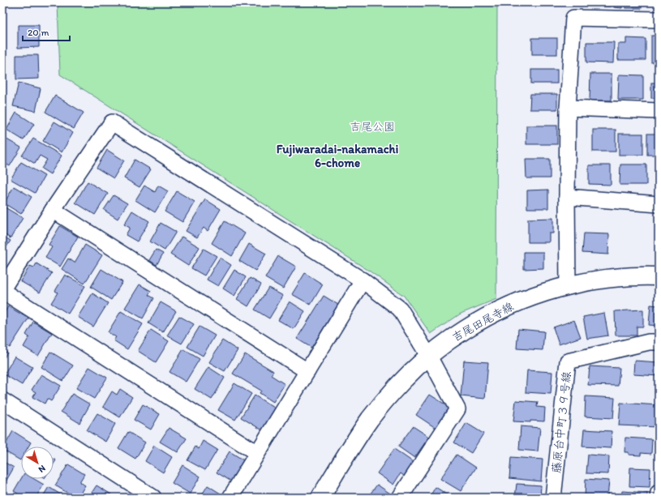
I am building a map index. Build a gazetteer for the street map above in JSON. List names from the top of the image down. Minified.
{"streets":{"street":["吉尾田尾寺線","藤原台中町３９号線"]},"districts":["Fujiwaradai-nakamachi 6-chome"],"parks":["吉尾公園"],"scale_bar":"20 m","north":"bottom right"}
